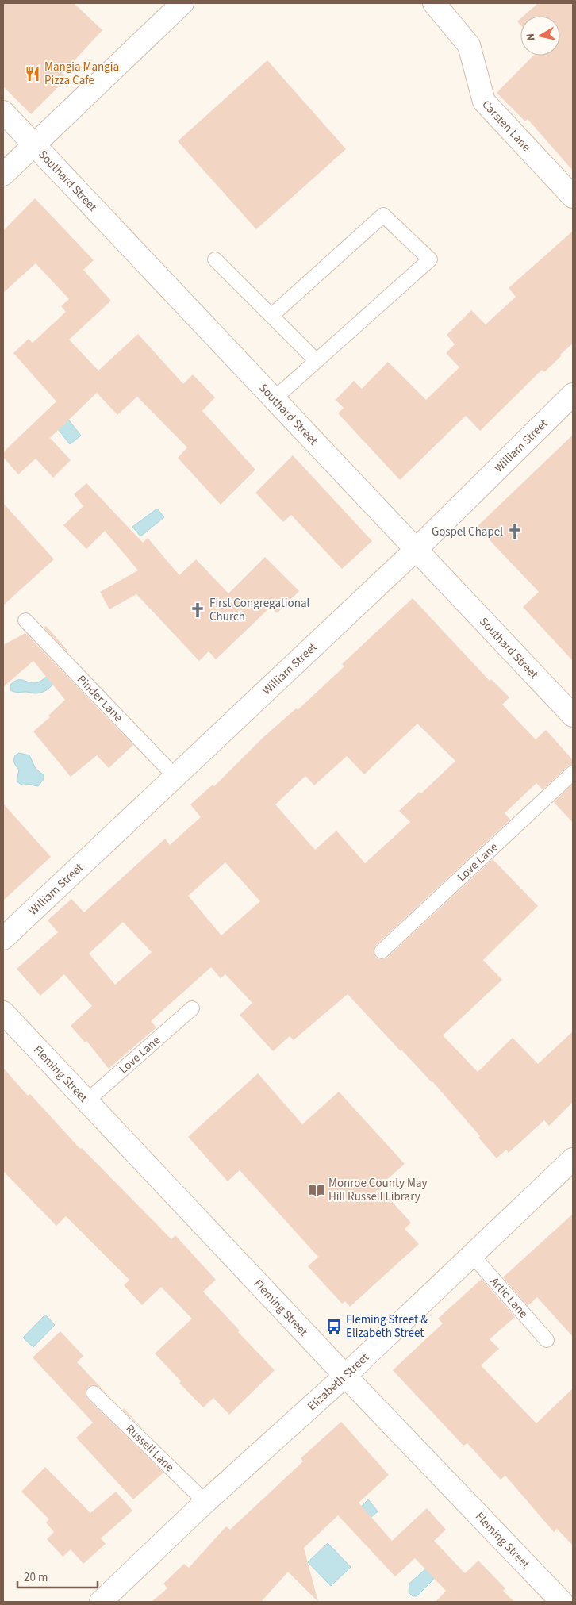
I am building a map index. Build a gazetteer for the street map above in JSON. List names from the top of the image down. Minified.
{"streets":{"street":["Carsten Lane","Southard Street","William Street","Fleming Street","Elizabeth Street"],"lane":["Pinder Lane","Love Lane","Artic Lane","Russell Lane"]},"crossings":[["Southard Street","William Street"],["William Street","Pinder Lane"],["Love Lane","Fleming Street"],["Fleming Street","Elizabeth Street"],["Artic Lane","Elizabeth Street"],["Elizabeth Street","Russell Lane"]],"places":{"restaurant":["Mangia Mangia Pizza Cafe"],"church":["Gospel Chapel","First Congregational Church"],"library":["Monroe County May Hill Russell Library"],"bus stop":["Fleming Street & Elizabeth Street"]},"scale_bar":"20 m","north":"left"}
